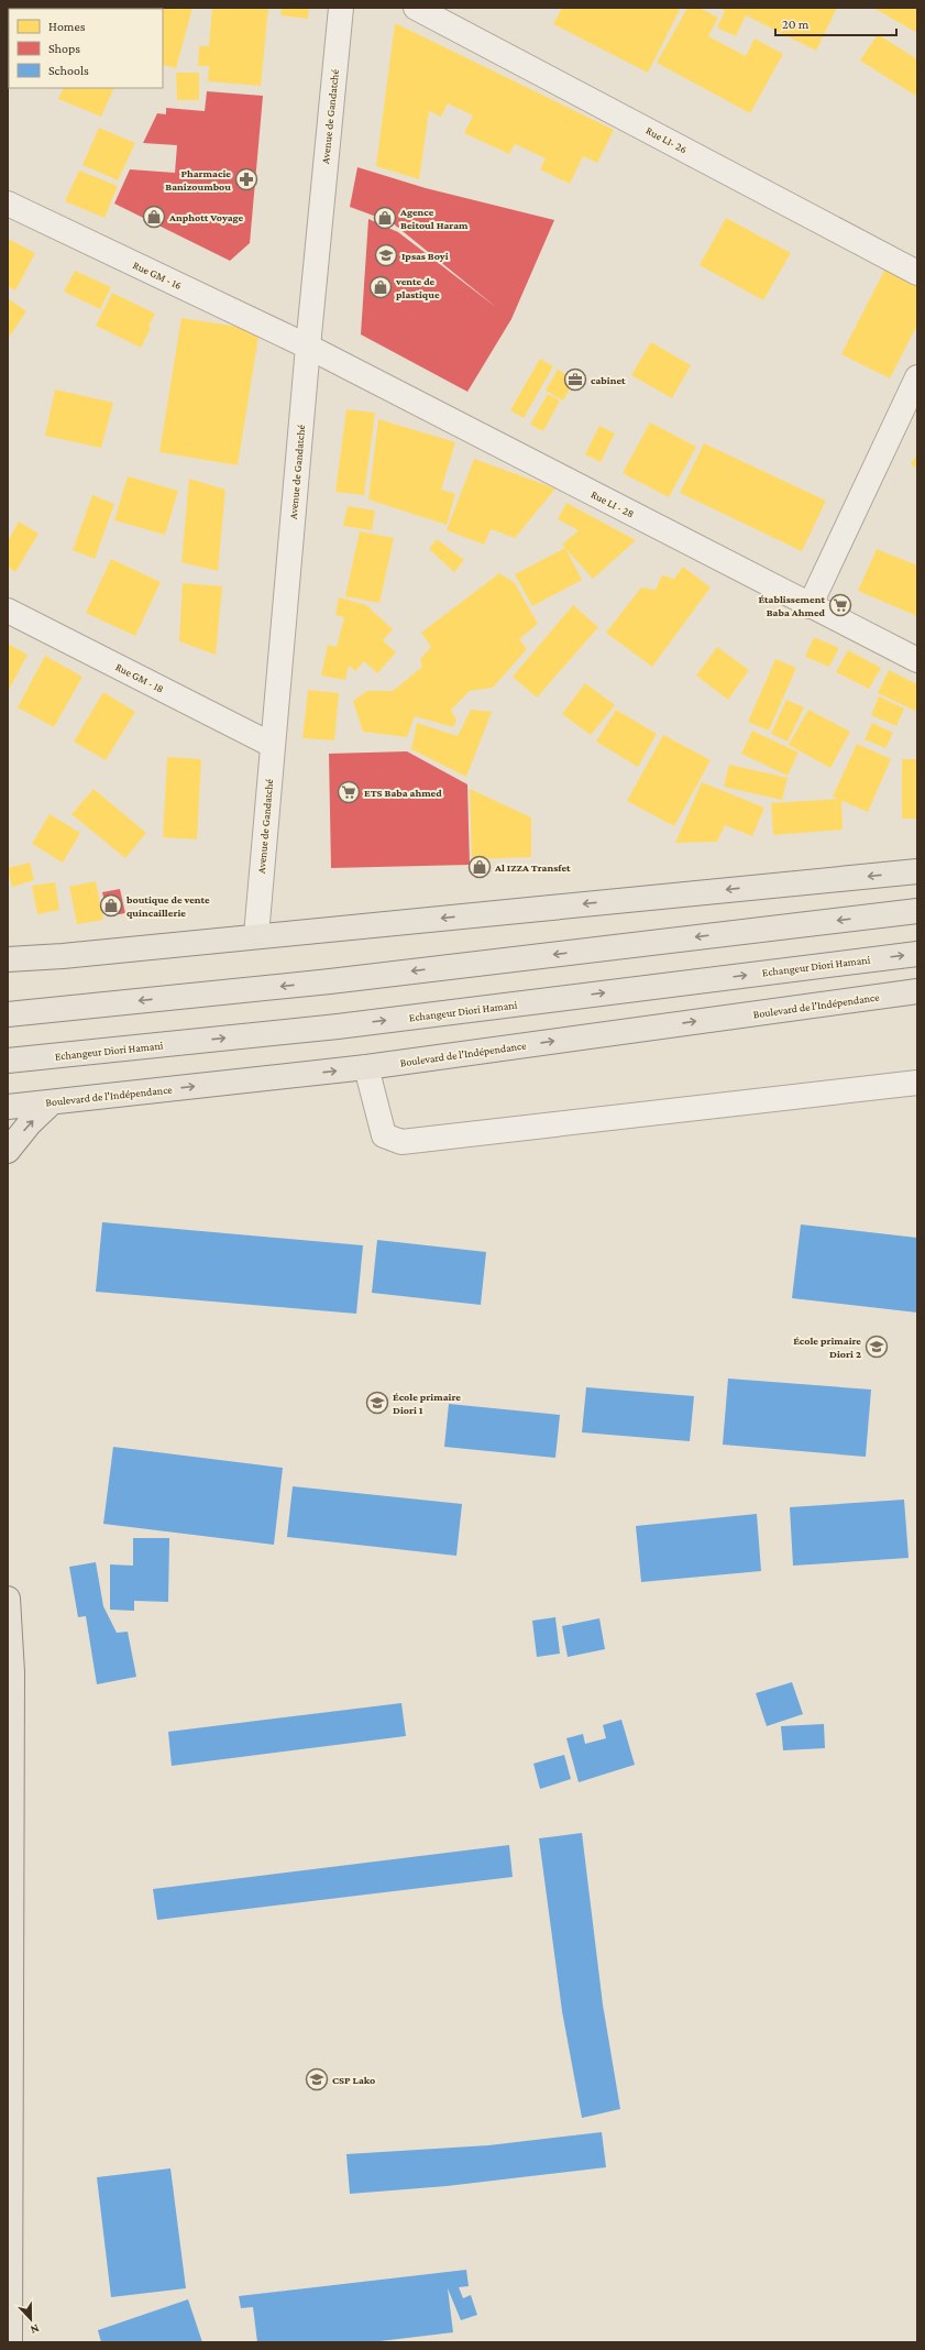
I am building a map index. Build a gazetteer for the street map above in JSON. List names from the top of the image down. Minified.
{"streets":{"main road":["Echangeur Diori Hamani","Boulevard de l'Indépendance"],"street":["Avenue de Gandatché","Rue LI- 26","Rue GM - 16","Rue LI - 28","Rue GM - 18"]},"crossings":[["Avenue de Gandatché","Rue GM - 16"],["Avenue de Gandatché","Rue LI - 28"],["Avenue de Gandatché","Rue GM - 18"],["Rue GM - 16","Rue LI - 28"]],"places":{"pharmacy":["Pharmacie Banizoumbou"],"shop":["Anphott Voyage","Agence Beitoul Haram","vente de plastique","Al IZZA Transfet","boutique de vente quincaillerie"],"school or university":["Ipsas Boyi","École primaire Diori 2","École primaire Diori 1","CSP Lako"],"office":["cabinet"],"supermarket":["Établissement Baba Ahmed","ETS Baba ahmed"]},"legend":["Homes","Shops","Schools"],"scale_bar":"20 m","north":"bottom"}
